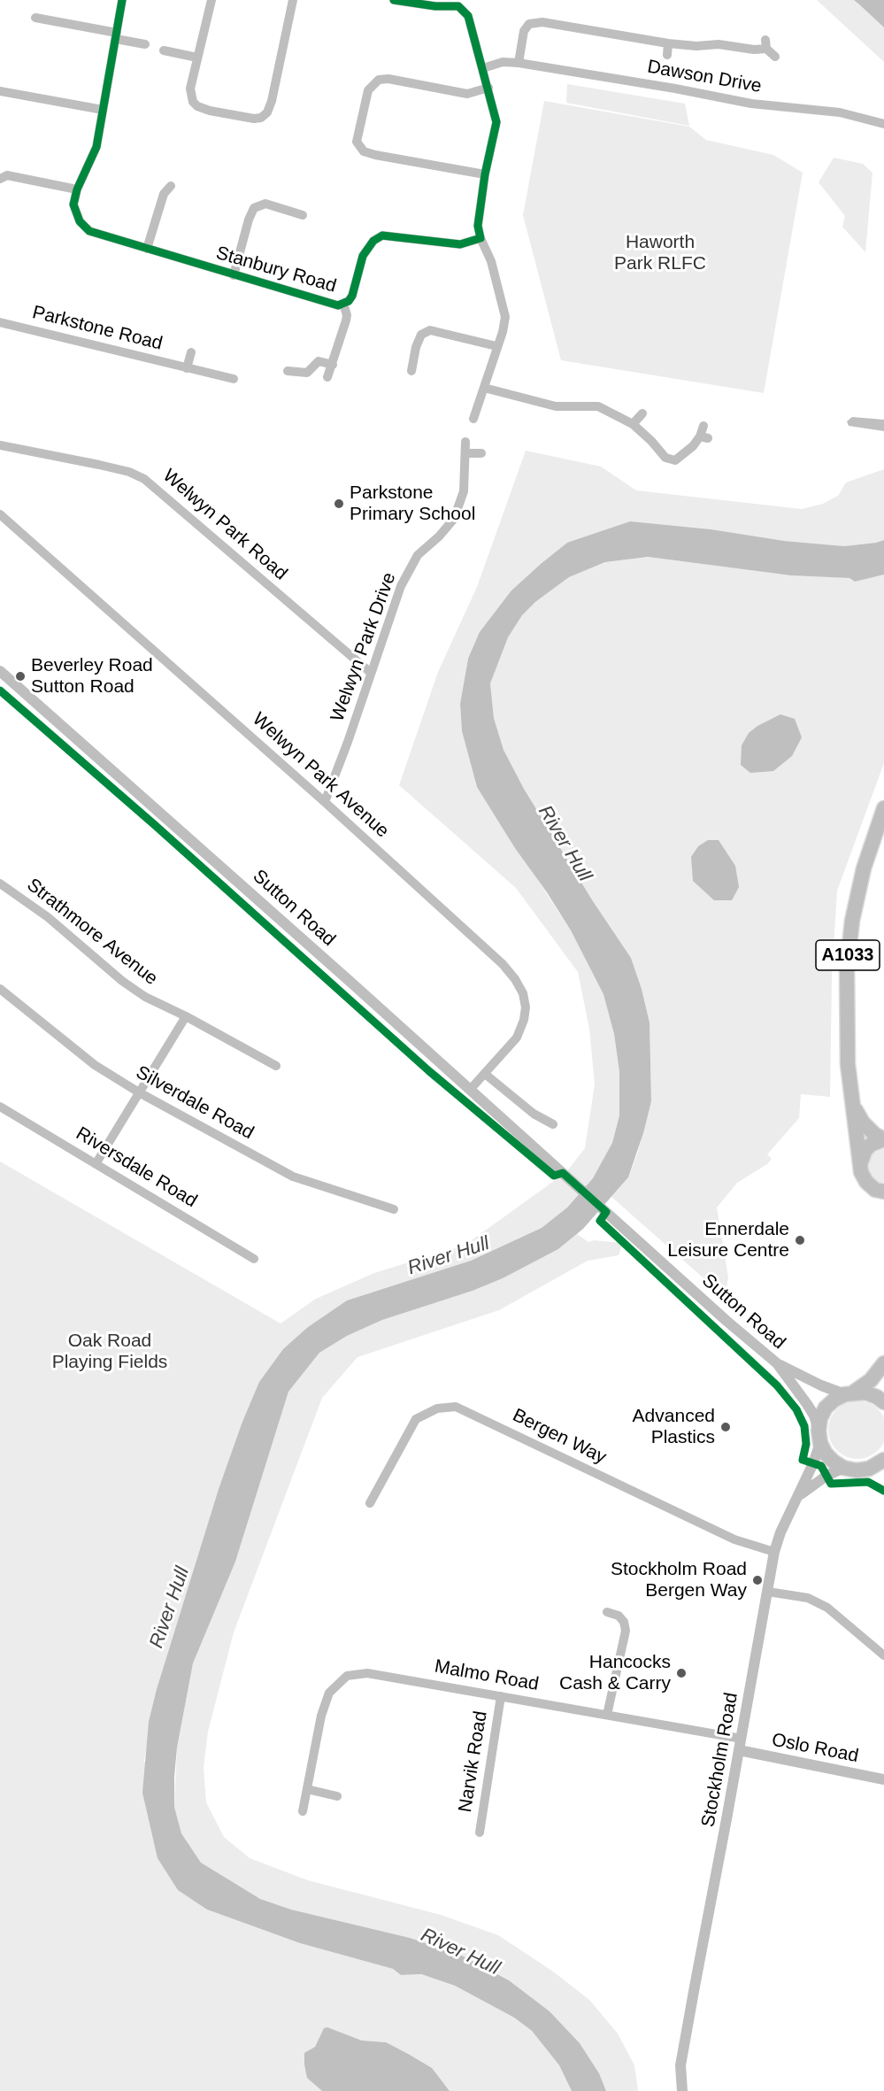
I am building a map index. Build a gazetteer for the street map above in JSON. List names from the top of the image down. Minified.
{"streets":{"highway":["A1033"],"street":["Dawson Drive","Stanbury Road","Parkstone Road","Welwyn Park Road","Welwyn Park Drive","Welwyn Park Avenue","Sutton Road","Strathmore Avenue","Silverdale Road","Riversdale Road","Bergen Way","Malmo Road","Oslo Road","Stockholm Road","Narvik Road"]},"crossings":[["Welwyn Park Road","Welwyn Park Drive"],["Welwyn Park Drive","Welwyn Park Avenue"],["Welwyn Park Avenue","Sutton Road"],["Sutton Road","Stockholm Road"],["Bergen Way","Stockholm Road"],["Malmo Road","Stockholm Road"],["Malmo Road","Narvik Road"],["Oslo Road","Stockholm Road"]],"water":["River Hull"],"parks":["Haworth Park RLFC","Oak Road Playing Fields"],"places":["Parkstone Primary School","Beverley Road Sutton Road","Ennerdale Leisure Centre","Advanced Plastics","Stockholm Road Bergen Way","Hancocks Cash & Carry"]}
